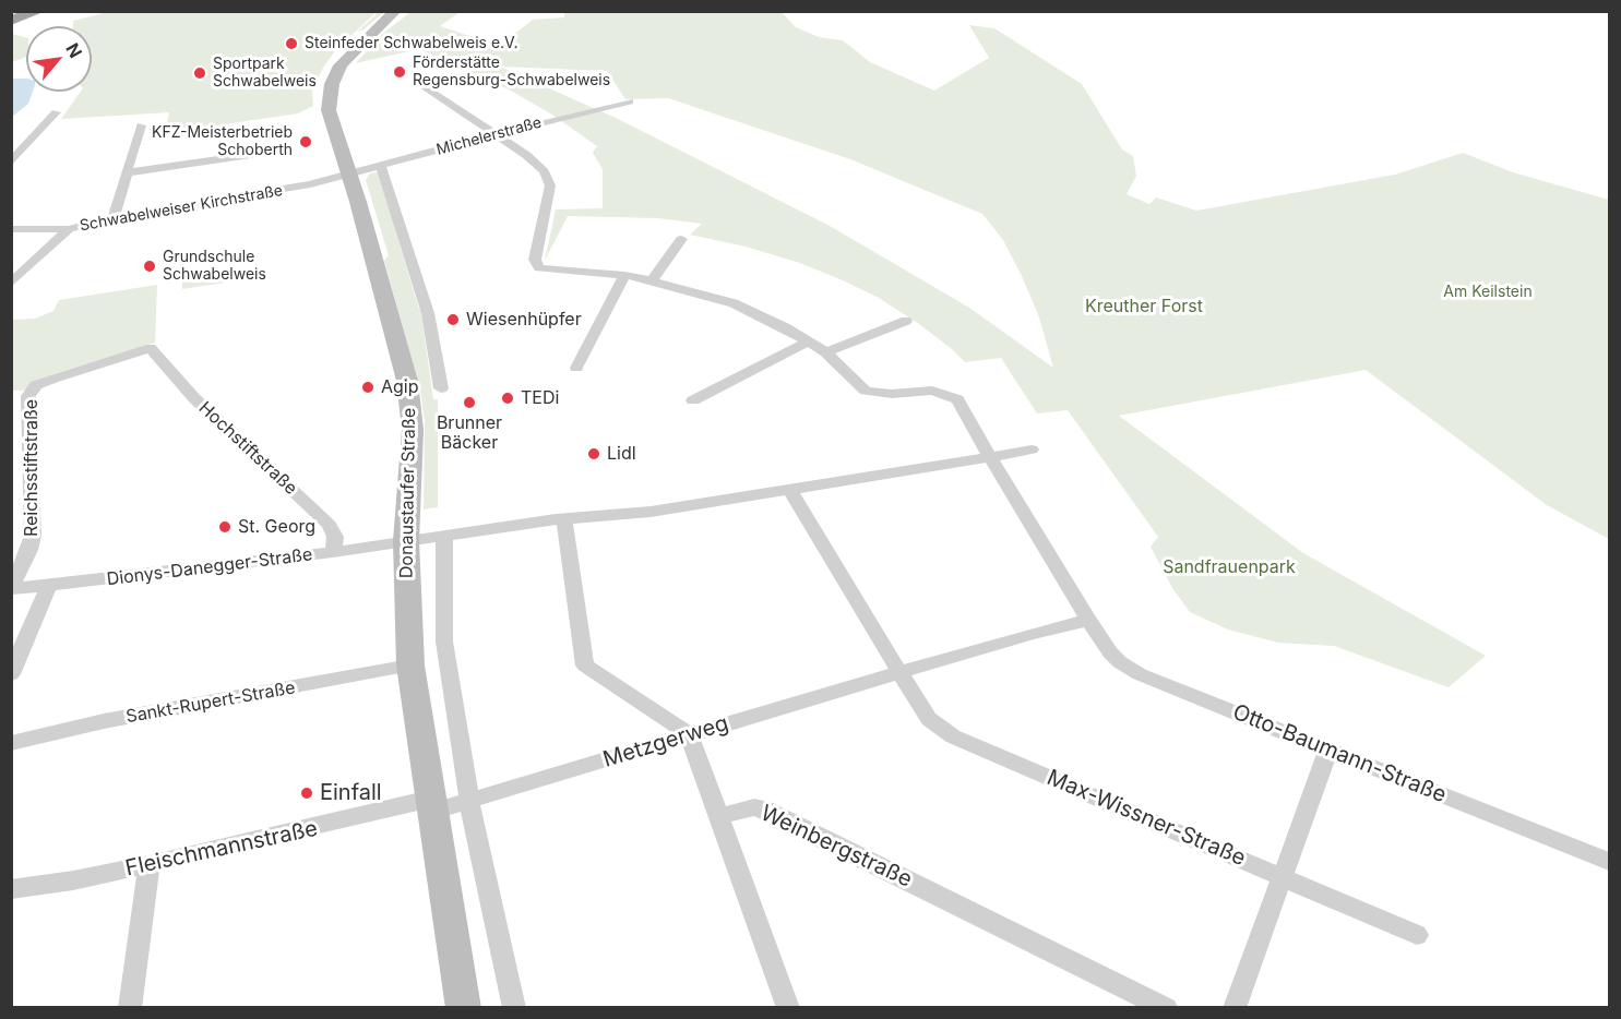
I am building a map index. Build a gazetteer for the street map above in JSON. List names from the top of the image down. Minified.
{"streets":{"main road":["Donaustaufer Straße"],"street":["Michelerstraße","Schwabelweiser Kirchstraße","Hochstiftstraße","Reichsstiftstraße","Dionys-Danegger-Straße","Sankt-Rupert-Straße","Metzgerweg","Otto-Baumann-Straße","Max-Wissner-Straße","Weinbergstraße","Fleischmannstraße"]},"crossings":[["Michelerstraße","Schwabelweiser Kirchstraße"],["Michelerstraße","Donaustaufer Straße"],["Schwabelweiser Kirchstraße","Donaustaufer Straße"],["Hochstiftstraße","Reichsstiftstraße"],["Hochstiftstraße","Dionys-Danegger-Straße"],["Reichsstiftstraße","Dionys-Danegger-Straße"],["Donaustaufer Straße","Dionys-Danegger-Straße"],["Donaustaufer Straße","Sankt-Rupert-Straße"],["Donaustaufer Straße","Metzgerweg"],["Donaustaufer Straße","Fleischmannstraße"],["Metzgerweg","Otto-Baumann-Straße"],["Metzgerweg","Max-Wissner-Straße"],["Metzgerweg","Fleischmannstraße"]],"parks":["Am Keilstein","Kreuther Forst","Sandfrauenpark"],"places":["Steinfeder Schwabelweis e.V.","Förderstätte Regensburg-Schwabelweis","Sportpark Schwabelweis","KFZ-Meisterbetrieb Schoberth","Grundschule Schwabelweis","Wiesenhüpfer","Agip","TEDi","Brunner Bäcker","Lidl","St. Georg","Einfall"],"north":"top right"}
